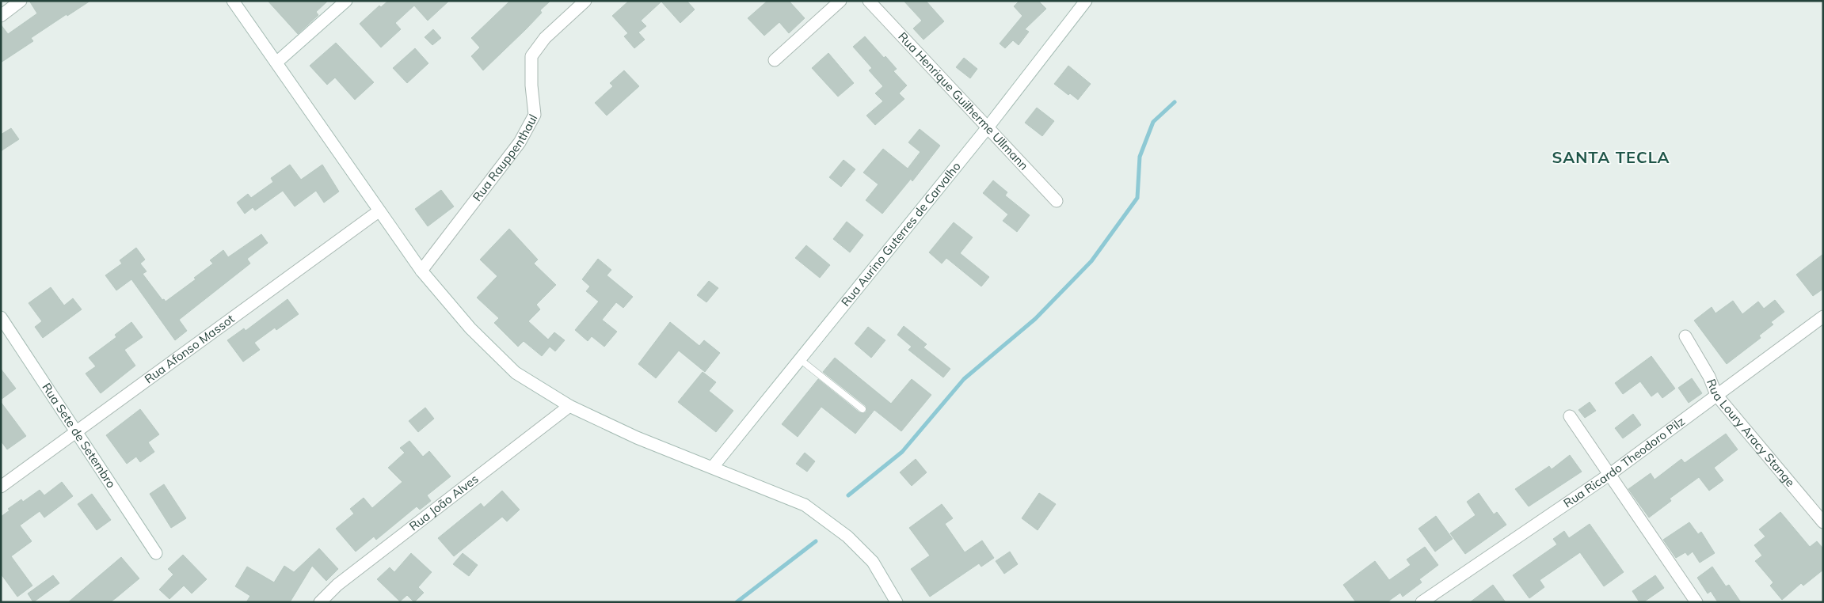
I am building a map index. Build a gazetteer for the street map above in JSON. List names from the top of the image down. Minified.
{"streets":{"street":["Rua Henrique Guilherme Ullmann","Rua Rauppenthaul","Rua Aurino Guterres de Carvalho","Rua Afonso Massot","Rua Loury Aracy Stange","Rua Sete de Setembro","Rua Ricardo Theodoro Pilz","Rua João Alves"]},"crossings":[["Rua Henrique Guilherme Ullmann","Rua Aurino Guterres de Carvalho"],["Rua Afonso Massot","Rua Sete de Setembro"],["Rua Loury Aracy Stange","Rua Ricardo Theodoro Pilz"]],"districts":["SANTA TECLA"]}
